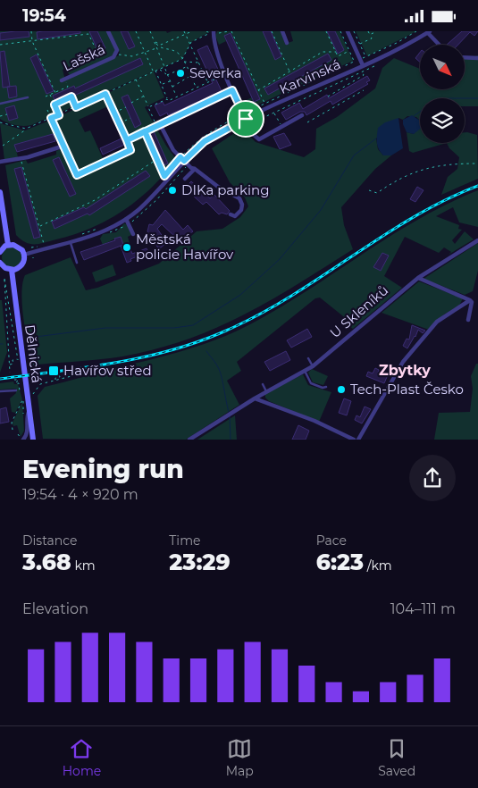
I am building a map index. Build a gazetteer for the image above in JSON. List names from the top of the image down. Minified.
{"streets":{"street":["Lašská","Karvinská","U Skleníků","Dělnická"]},"districts":["Zbytky"],"places":{"other":["Severka","DIKa parking","Městská policie Havířov","Tech-Plast Česko"],"transit":["Havířov střed"]},"north":"bottom right","page":{"status":"19:54","heading":["Evening run","19:54 · 4 × 920 m"],"stats":[["Distance","3.68 km"],["Time","23:29"],["Pace","6:23 /km"]],"chart":["Elevation","104–111 m"],"tabs":["Home","Map","Saved"]}}
